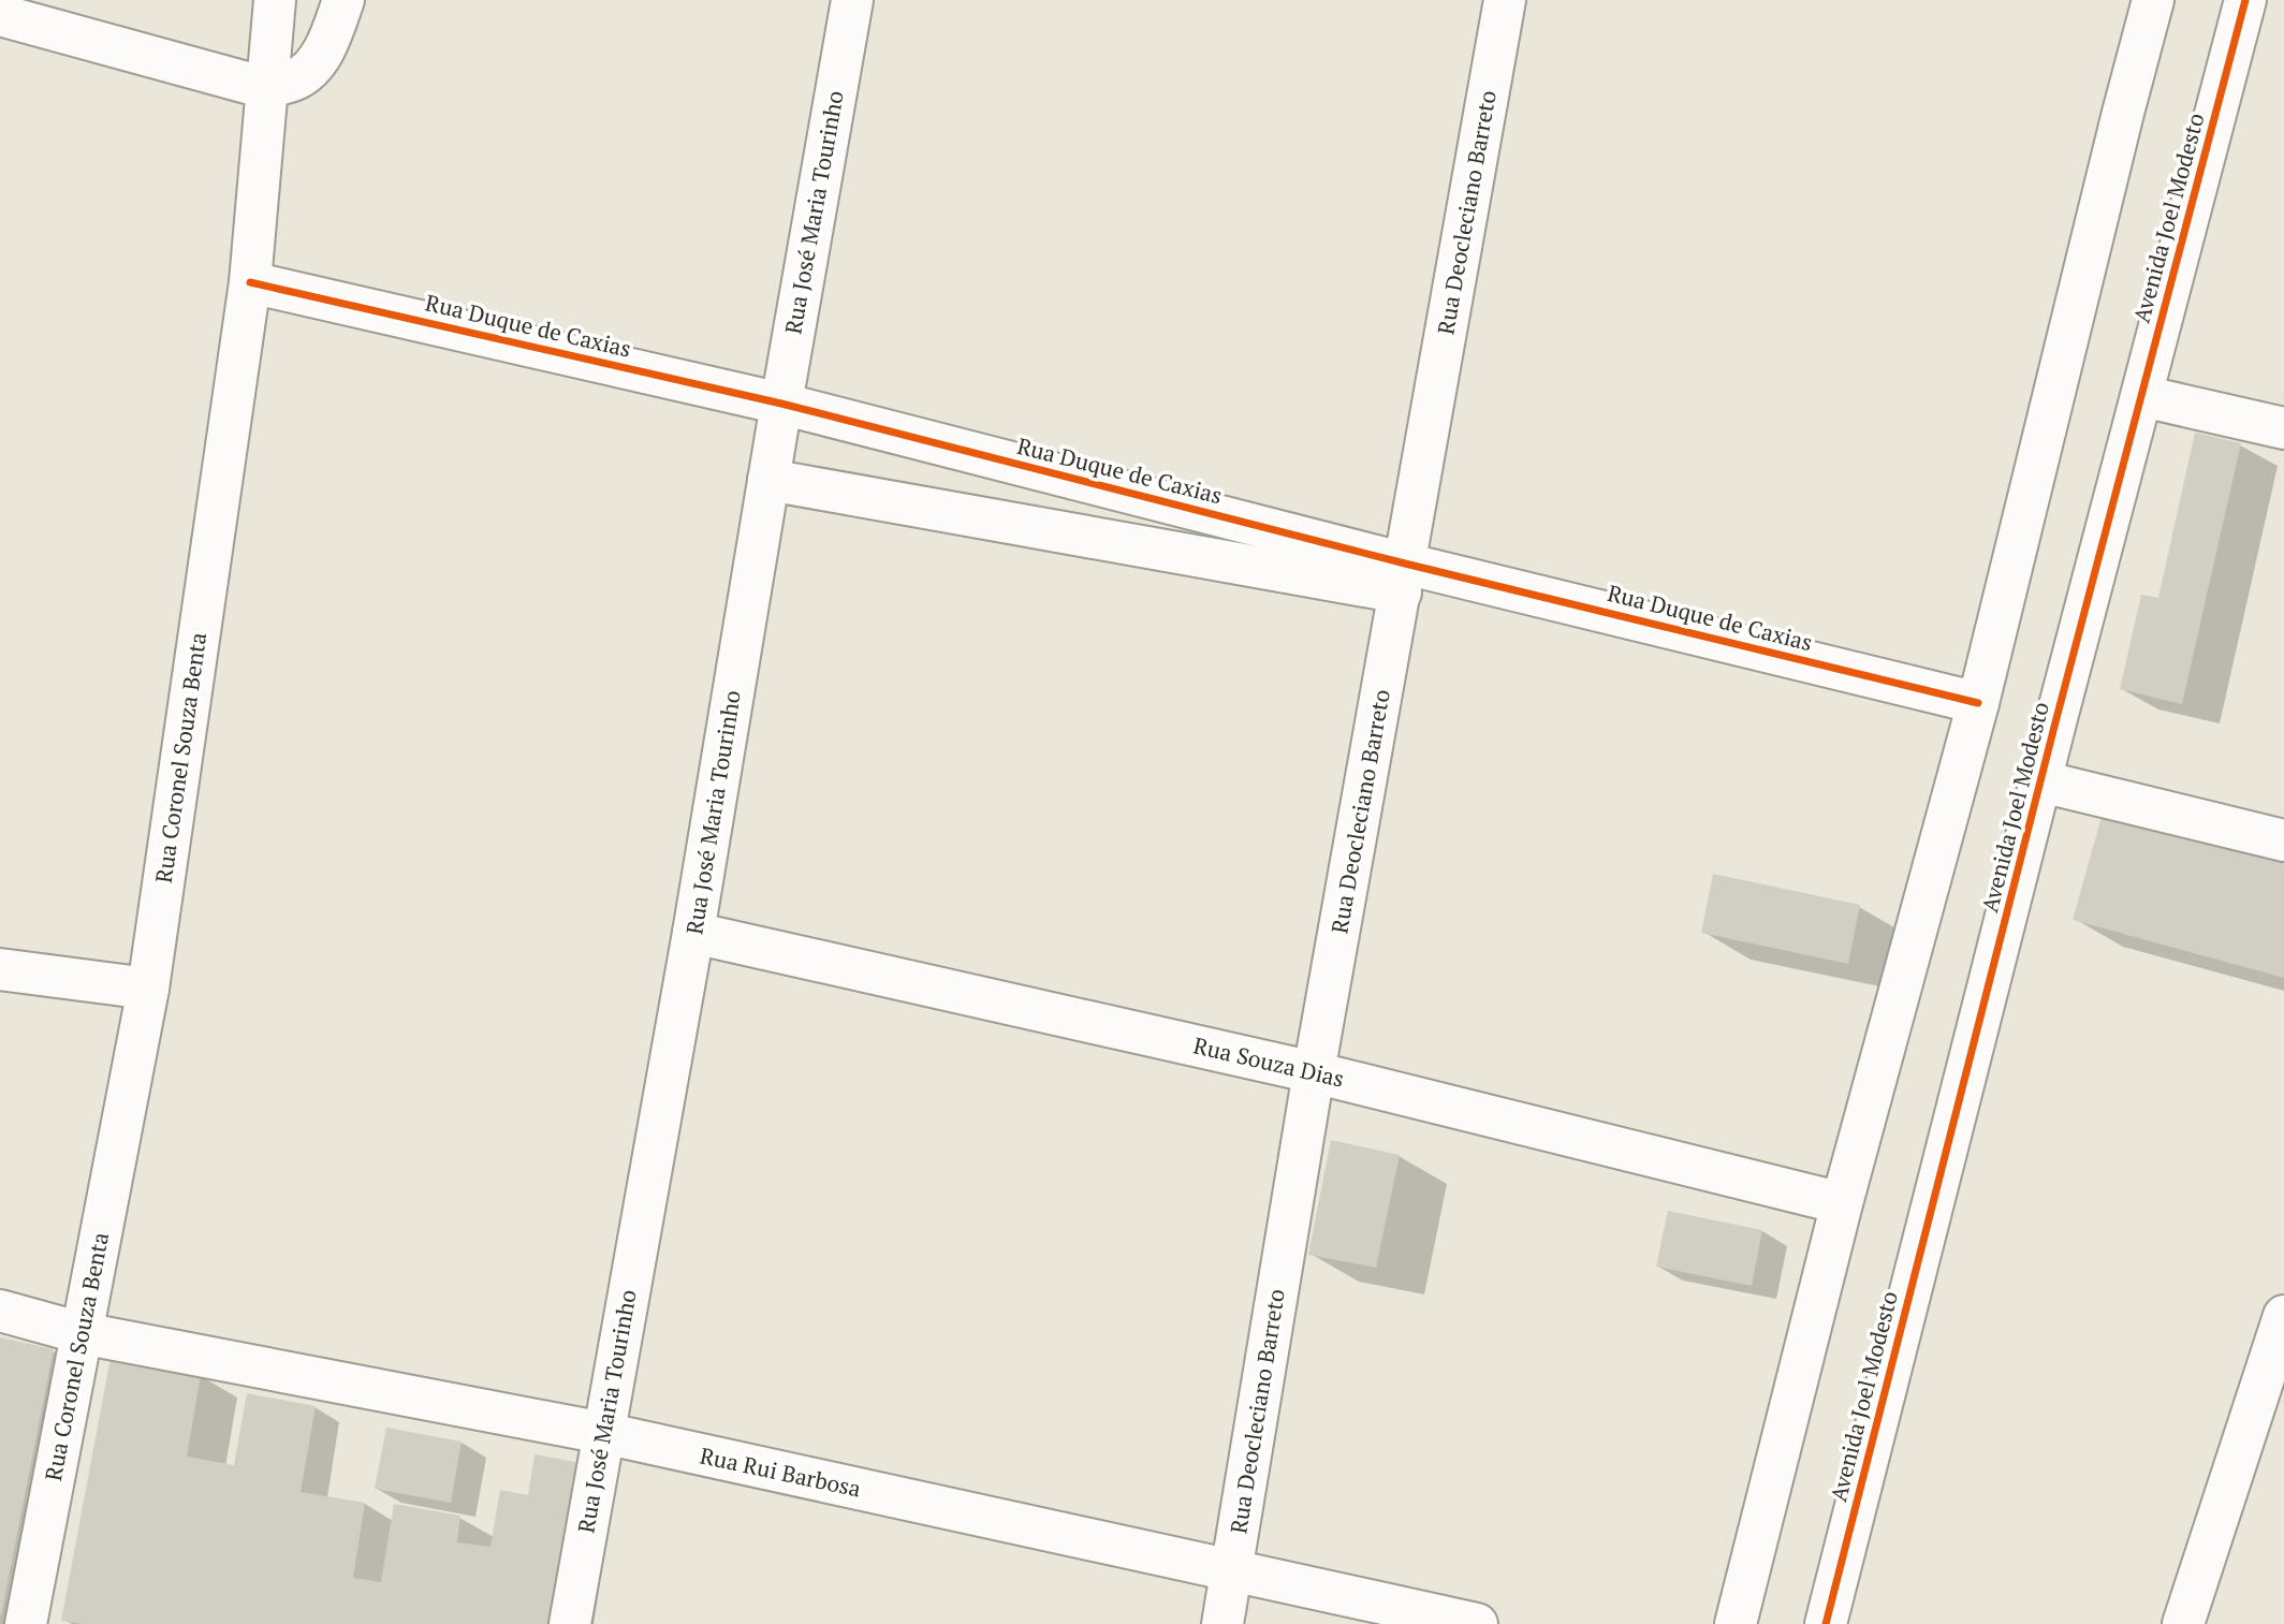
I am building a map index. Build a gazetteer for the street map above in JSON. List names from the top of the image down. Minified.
{"streets":{"street":["Rua José Maria Tourinho","Rua Deocleciano Barreto","Avenida Joel Modesto","Rua Duque de Caxias","Rua Coronel Souza Benta","Rua Souza Dias","Rua Rui Barbosa"]},"crossings":[["Rua José Maria Tourinho","Rua Duque de Caxias"],["Rua José Maria Tourinho","Rua Souza Dias"],["Rua José Maria Tourinho","Rua Rui Barbosa"],["Rua Deocleciano Barreto","Rua Duque de Caxias"],["Rua Deocleciano Barreto","Rua Souza Dias"],["Rua Deocleciano Barreto","Rua Rui Barbosa"],["Rua Duque de Caxias","Rua Coronel Souza Benta"],["Rua Coronel Souza Benta","Rua Rui Barbosa"]]}
